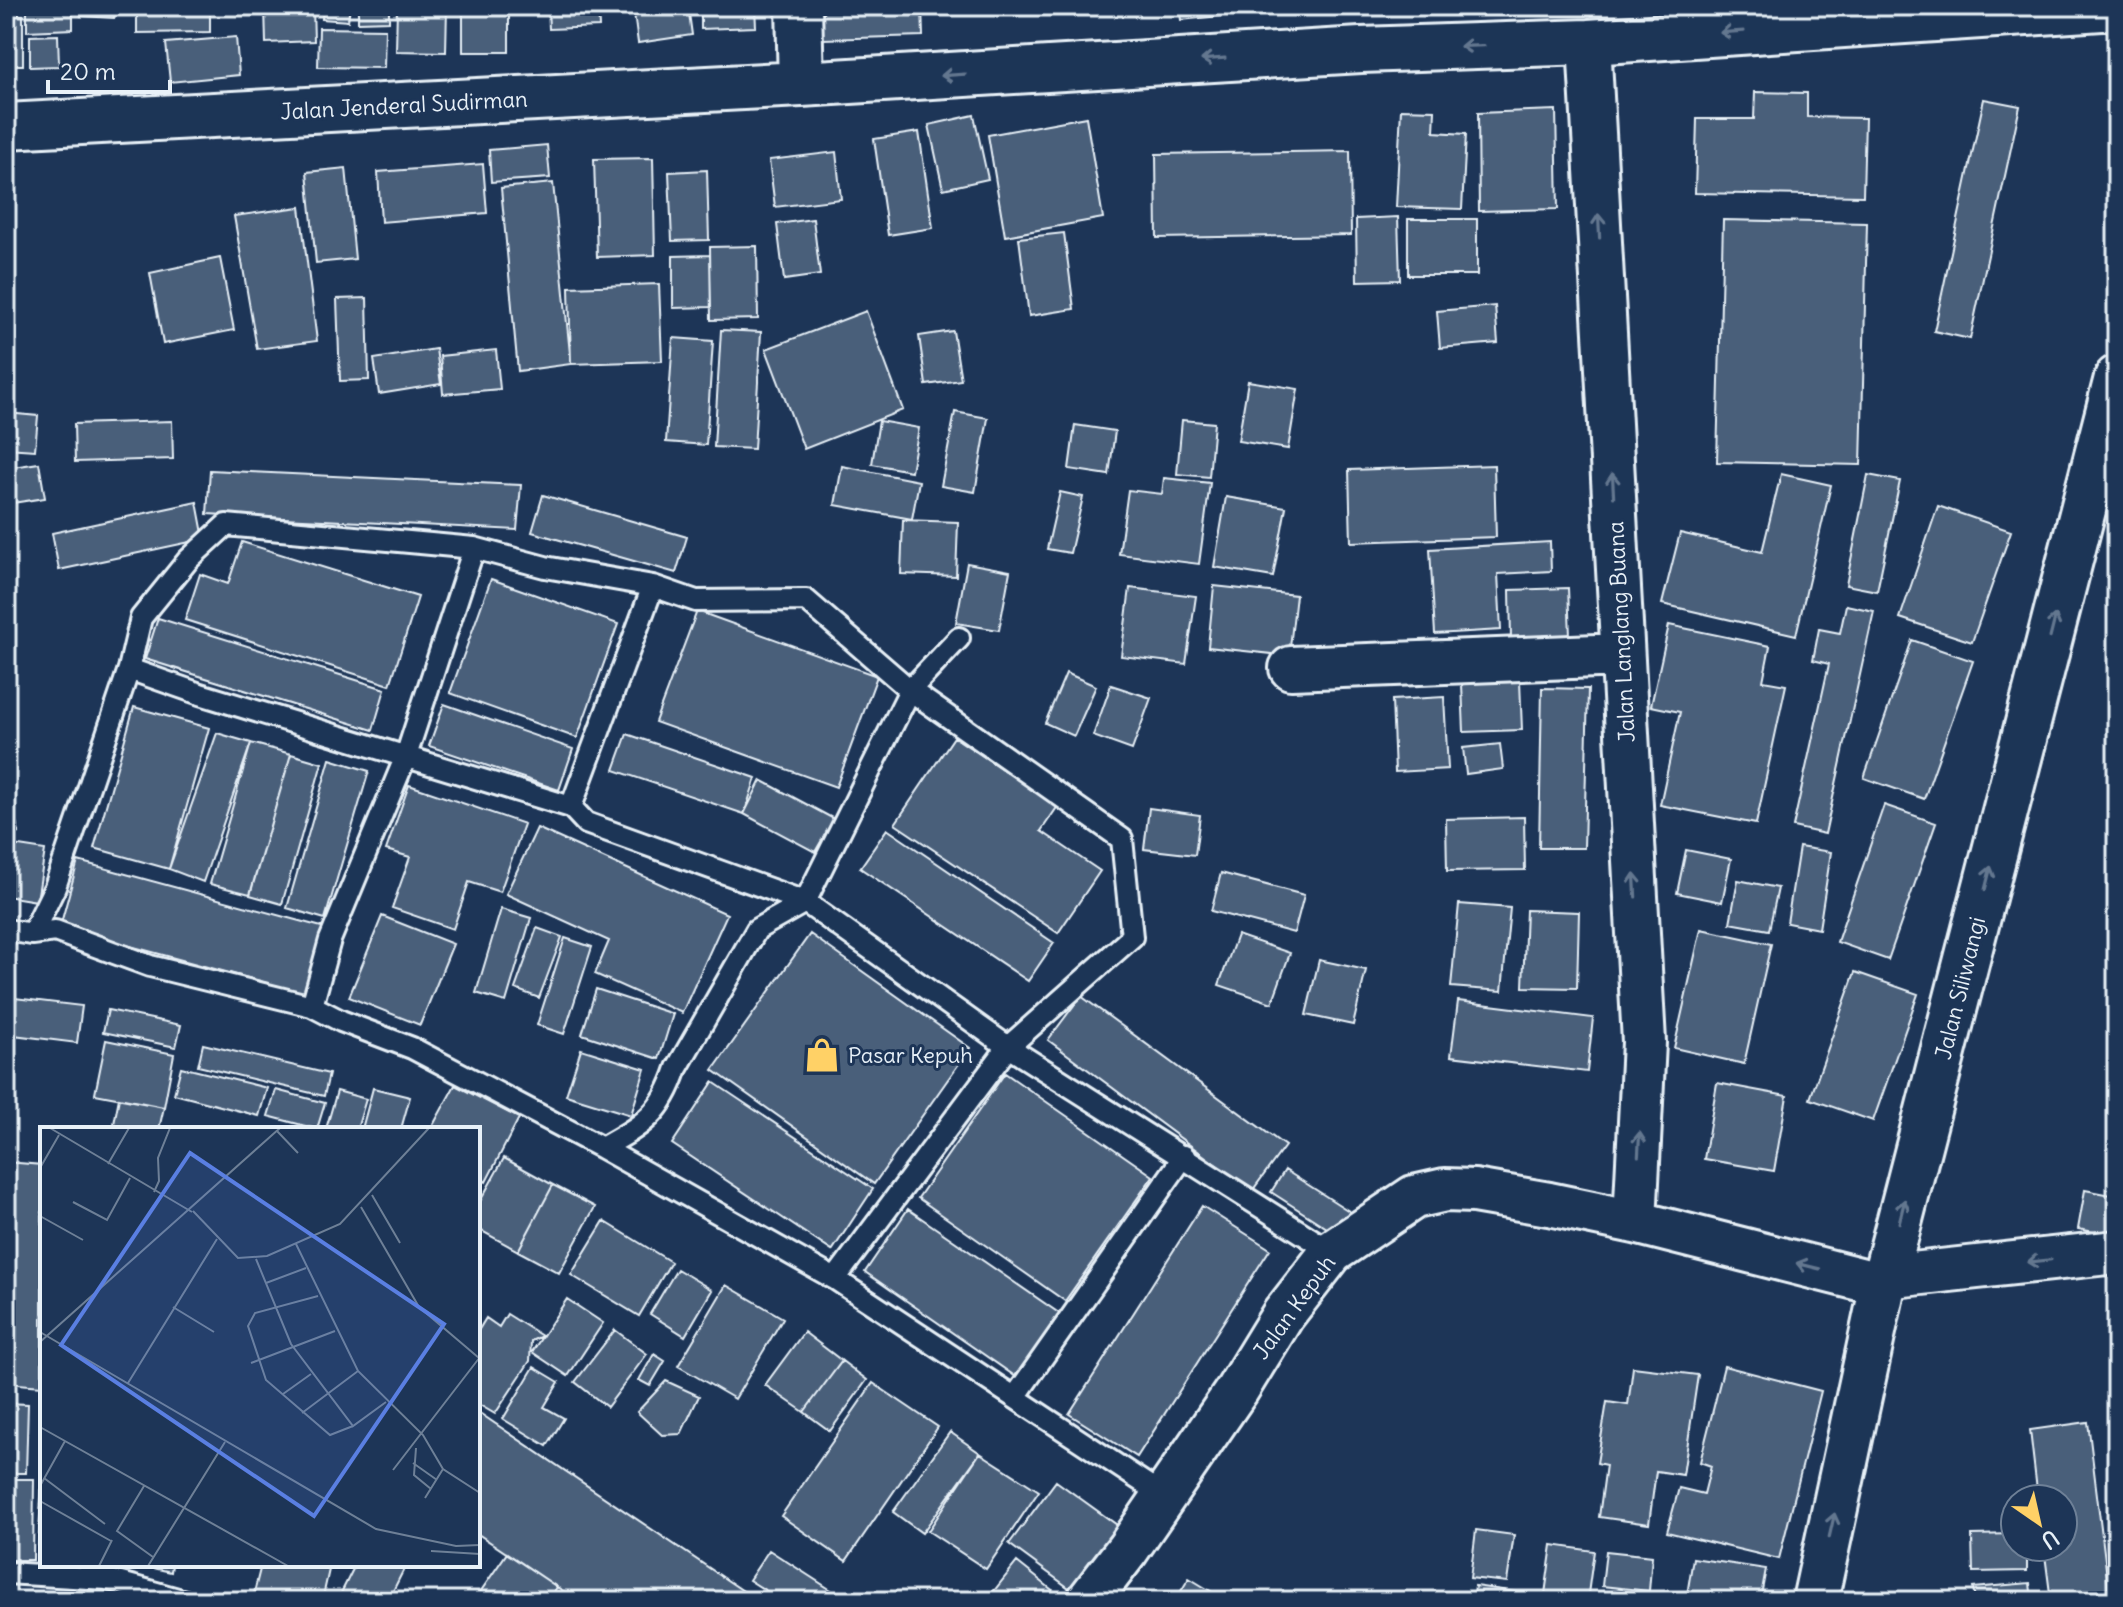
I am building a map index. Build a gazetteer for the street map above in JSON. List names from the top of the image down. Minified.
{"streets":{"main road":["Jalan Jenderal Sudirman","Jalan Siliwangi"],"street":["Jalan Langlang Buana","Jalan Kepuh"]},"crossings":[["Jalan Jenderal Sudirman","Jalan Langlang Buana"],["Jalan Langlang Buana","Jalan Kepuh"],["Jalan Siliwangi","Jalan Kepuh"]],"one_way":["Jalan Jenderal Sudirman","Jalan Langlang Buana","Jalan Siliwangi"],"places":{"shop":["Pasar Kepuh"]},"scale_bar":"20 m","north":"bottom right"}
